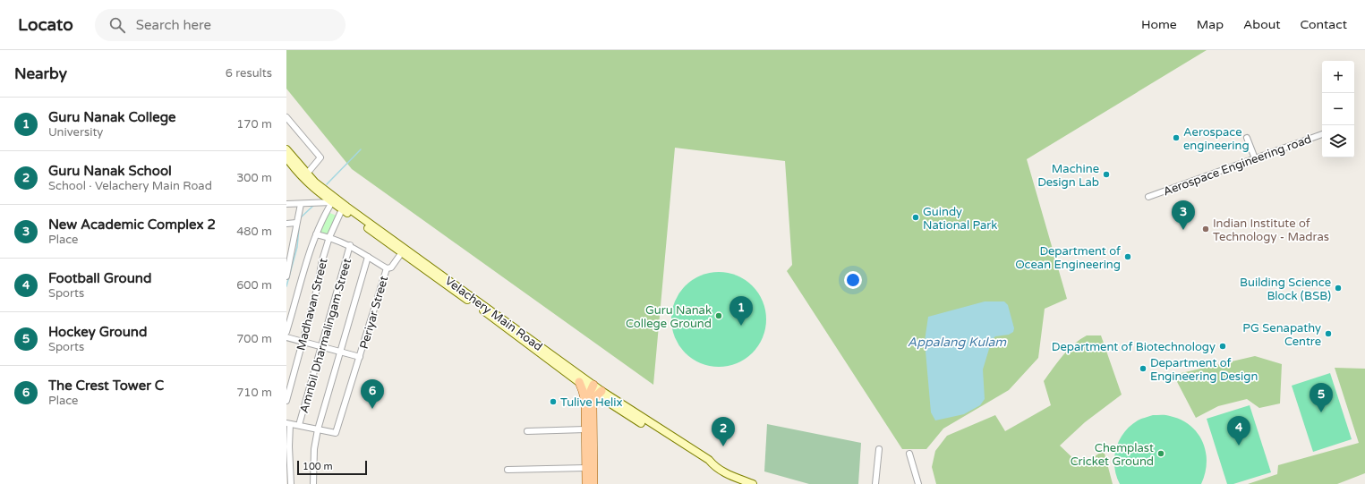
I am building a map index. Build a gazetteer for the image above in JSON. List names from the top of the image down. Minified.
{"streets":{"main road":["Velachery Main Road"],"street":["Aerospace Engineering road","Madhavan Street","Periyar Street","Amnbil Dharmalingam Street"]},"crossings":[["Madhavan Street","Velachery Main Road"]],"water":["Appalang Kulam"],"places":["Aerospace engineering","Machine Design Lab","Guindy National Park","Indian Institute of Technology - Madras","Department of Ocean Engineering","Building Science Block (BSB)","Guru Nanak College Ground","PG Senapathy Centre","Department of Biotechnology","Department of Engineering Design","Tulive Helix","Chemplast Cricket Ground"],"scale_bar":"100 m","page":{"header":"Locato","search":"Search here","nav":["Home","Map","About","Contact"],"heading":["Nearby","6 results"],"map_buttons":["+","−"],"list":[{"mark":"1","name":"Guru Nanak College","note":"University","value":"170 m"},{"mark":"2","name":"Guru Nanak School","note":"School · Velachery Main Road","value":"300 m"},{"mark":"3","name":"New Academic Complex 2","note":"Place","value":"480 m"},{"mark":"4","name":"Football Ground","note":"Sports","value":"600 m"},{"mark":"5","name":"Hockey Ground","note":"Sports","value":"700 m"},{"mark":"6","name":"The Crest Tower C","note":"Place","value":"710 m"}],"pins":["3","1","6","5","4","2"],"scale":"100 m"}}
